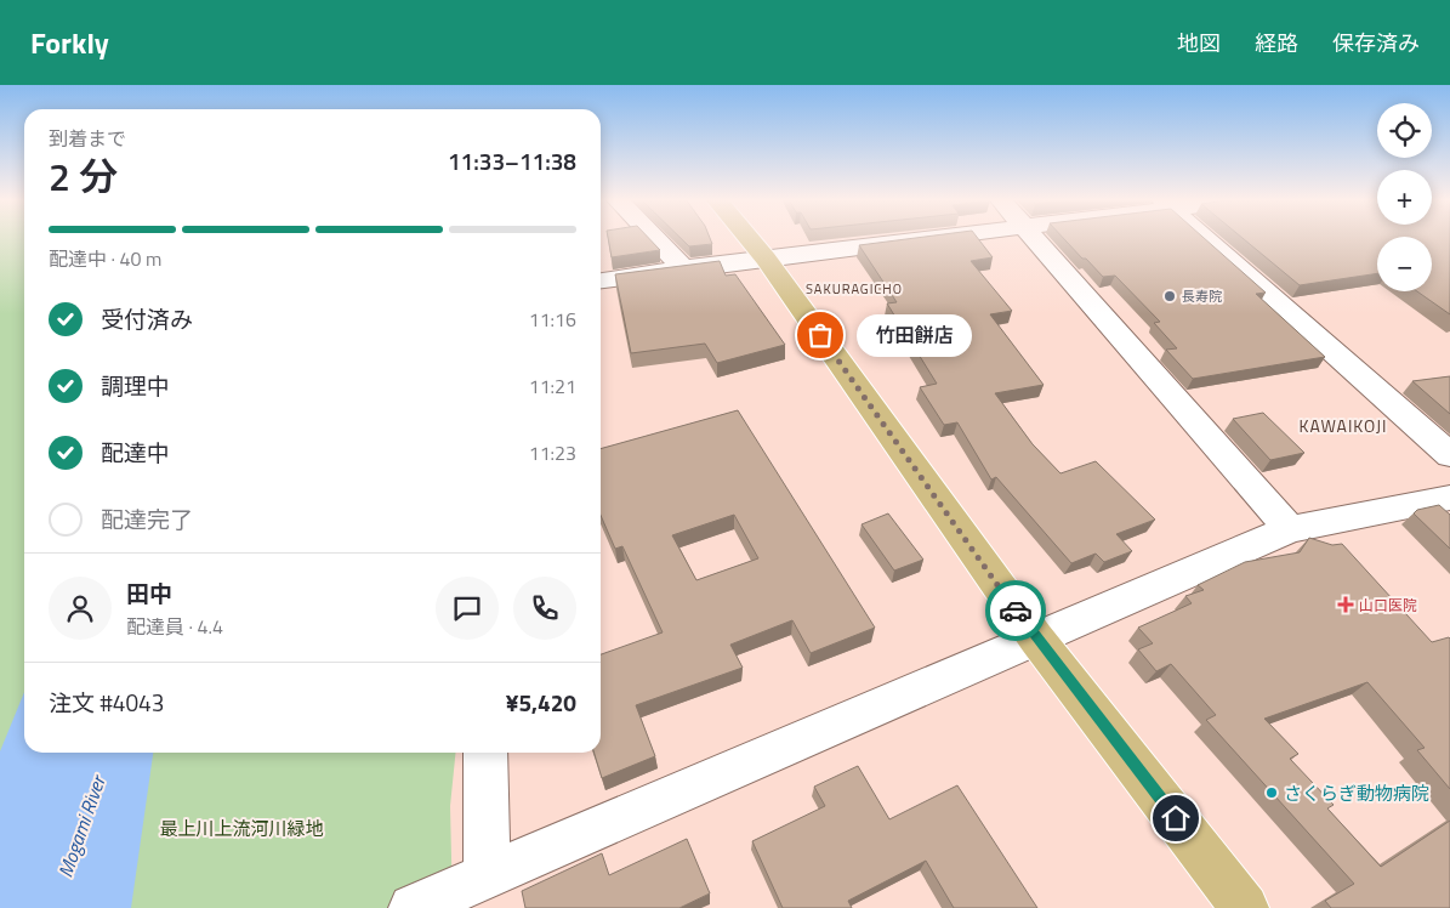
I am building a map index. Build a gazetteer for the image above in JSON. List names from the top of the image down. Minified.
{"districts":["SAKURAGICHO","KAWAIKOJI"],"water":["Mogami River"],"parks":["最上川上流河川緑地"],"places":{"other":["長寿院","竹田餅店","さくらぎ動物病院"],"health":["山口医院"]},"page":{"header":"Forkly","nav":["地図","経路","保存済み"],"map_buttons":["+","−"],"heading":["2 分","到着まで","11:33–11:38"],"panel":["田中","配達員 · 4.4","注文 #4043","¥5,420"],"bar":"配達中 · 40 m","list":[["受付済み","11:16"],["調理中","11:21"],["配達中","11:23"],"配達完了"],"bubble":"竹田餅店"}}
